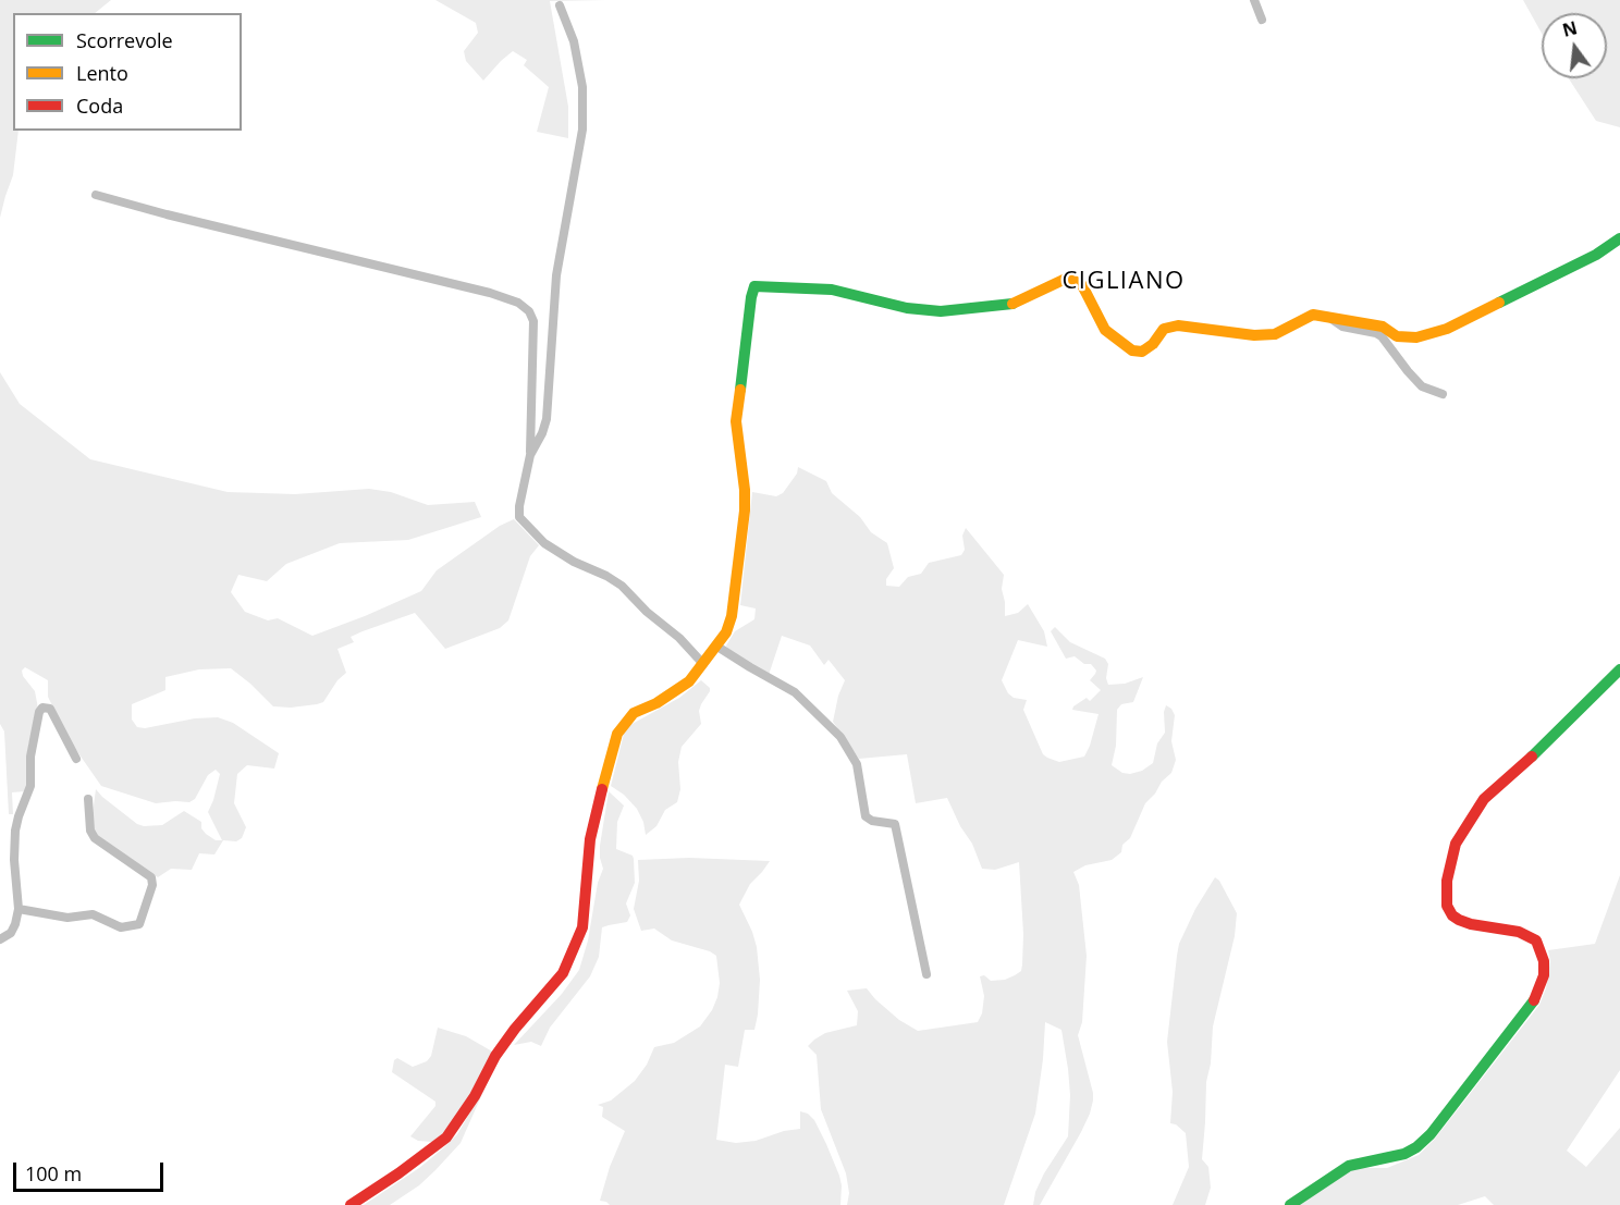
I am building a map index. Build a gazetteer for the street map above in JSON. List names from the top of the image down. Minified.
{"districts":["CIGLIANO"],"legend":["Scorrevole","Lento","Coda"],"scale_bar":"100 m","north":"top"}
